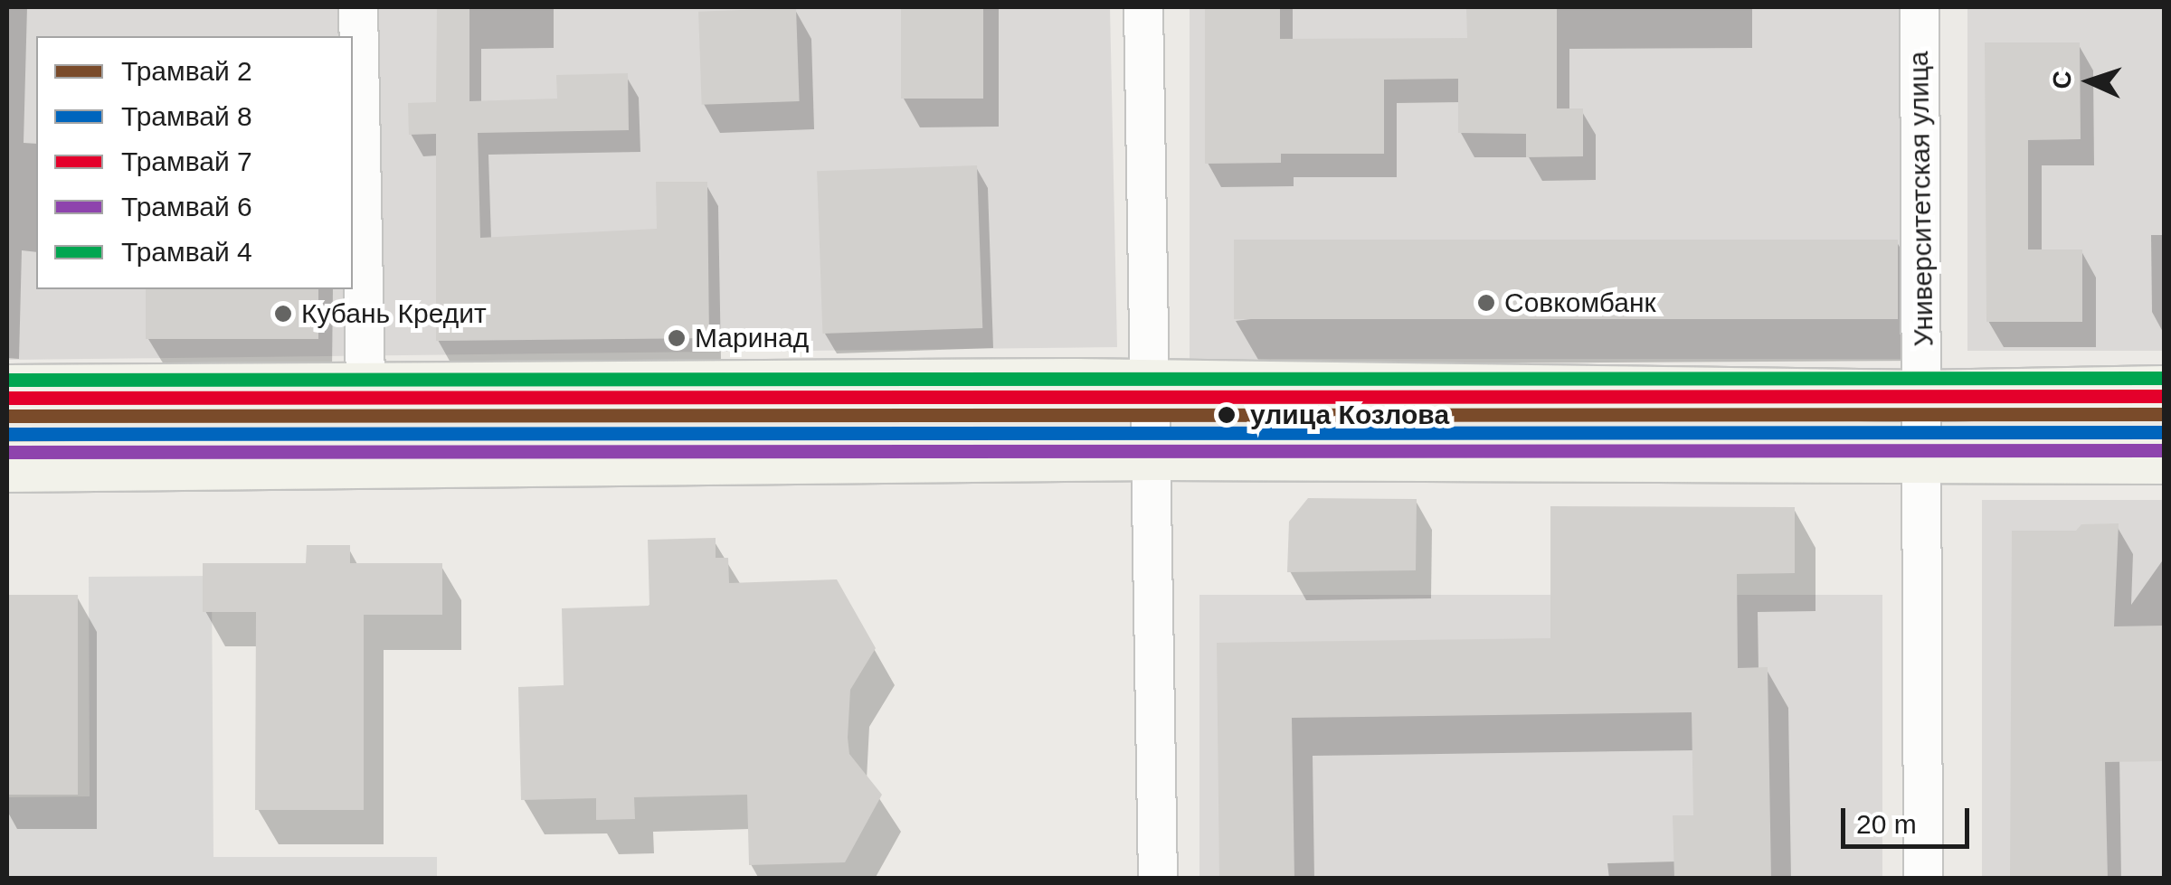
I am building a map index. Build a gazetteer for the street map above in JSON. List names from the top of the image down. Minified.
{"streets":{"street":["Университетская улица"]},"places":["Совкомбанк","Кубань Кредит","Маринад","улица Козлова"],"lines":["tram line 4","tram line 7","tram line 2","tram line 8","tram line 6"],"legend":["Трамвай 2","Трамвай 8","Трамвай 7","Трамвай 6","Трамвай 4"],"scale_bar":"20 m","north":"left"}
